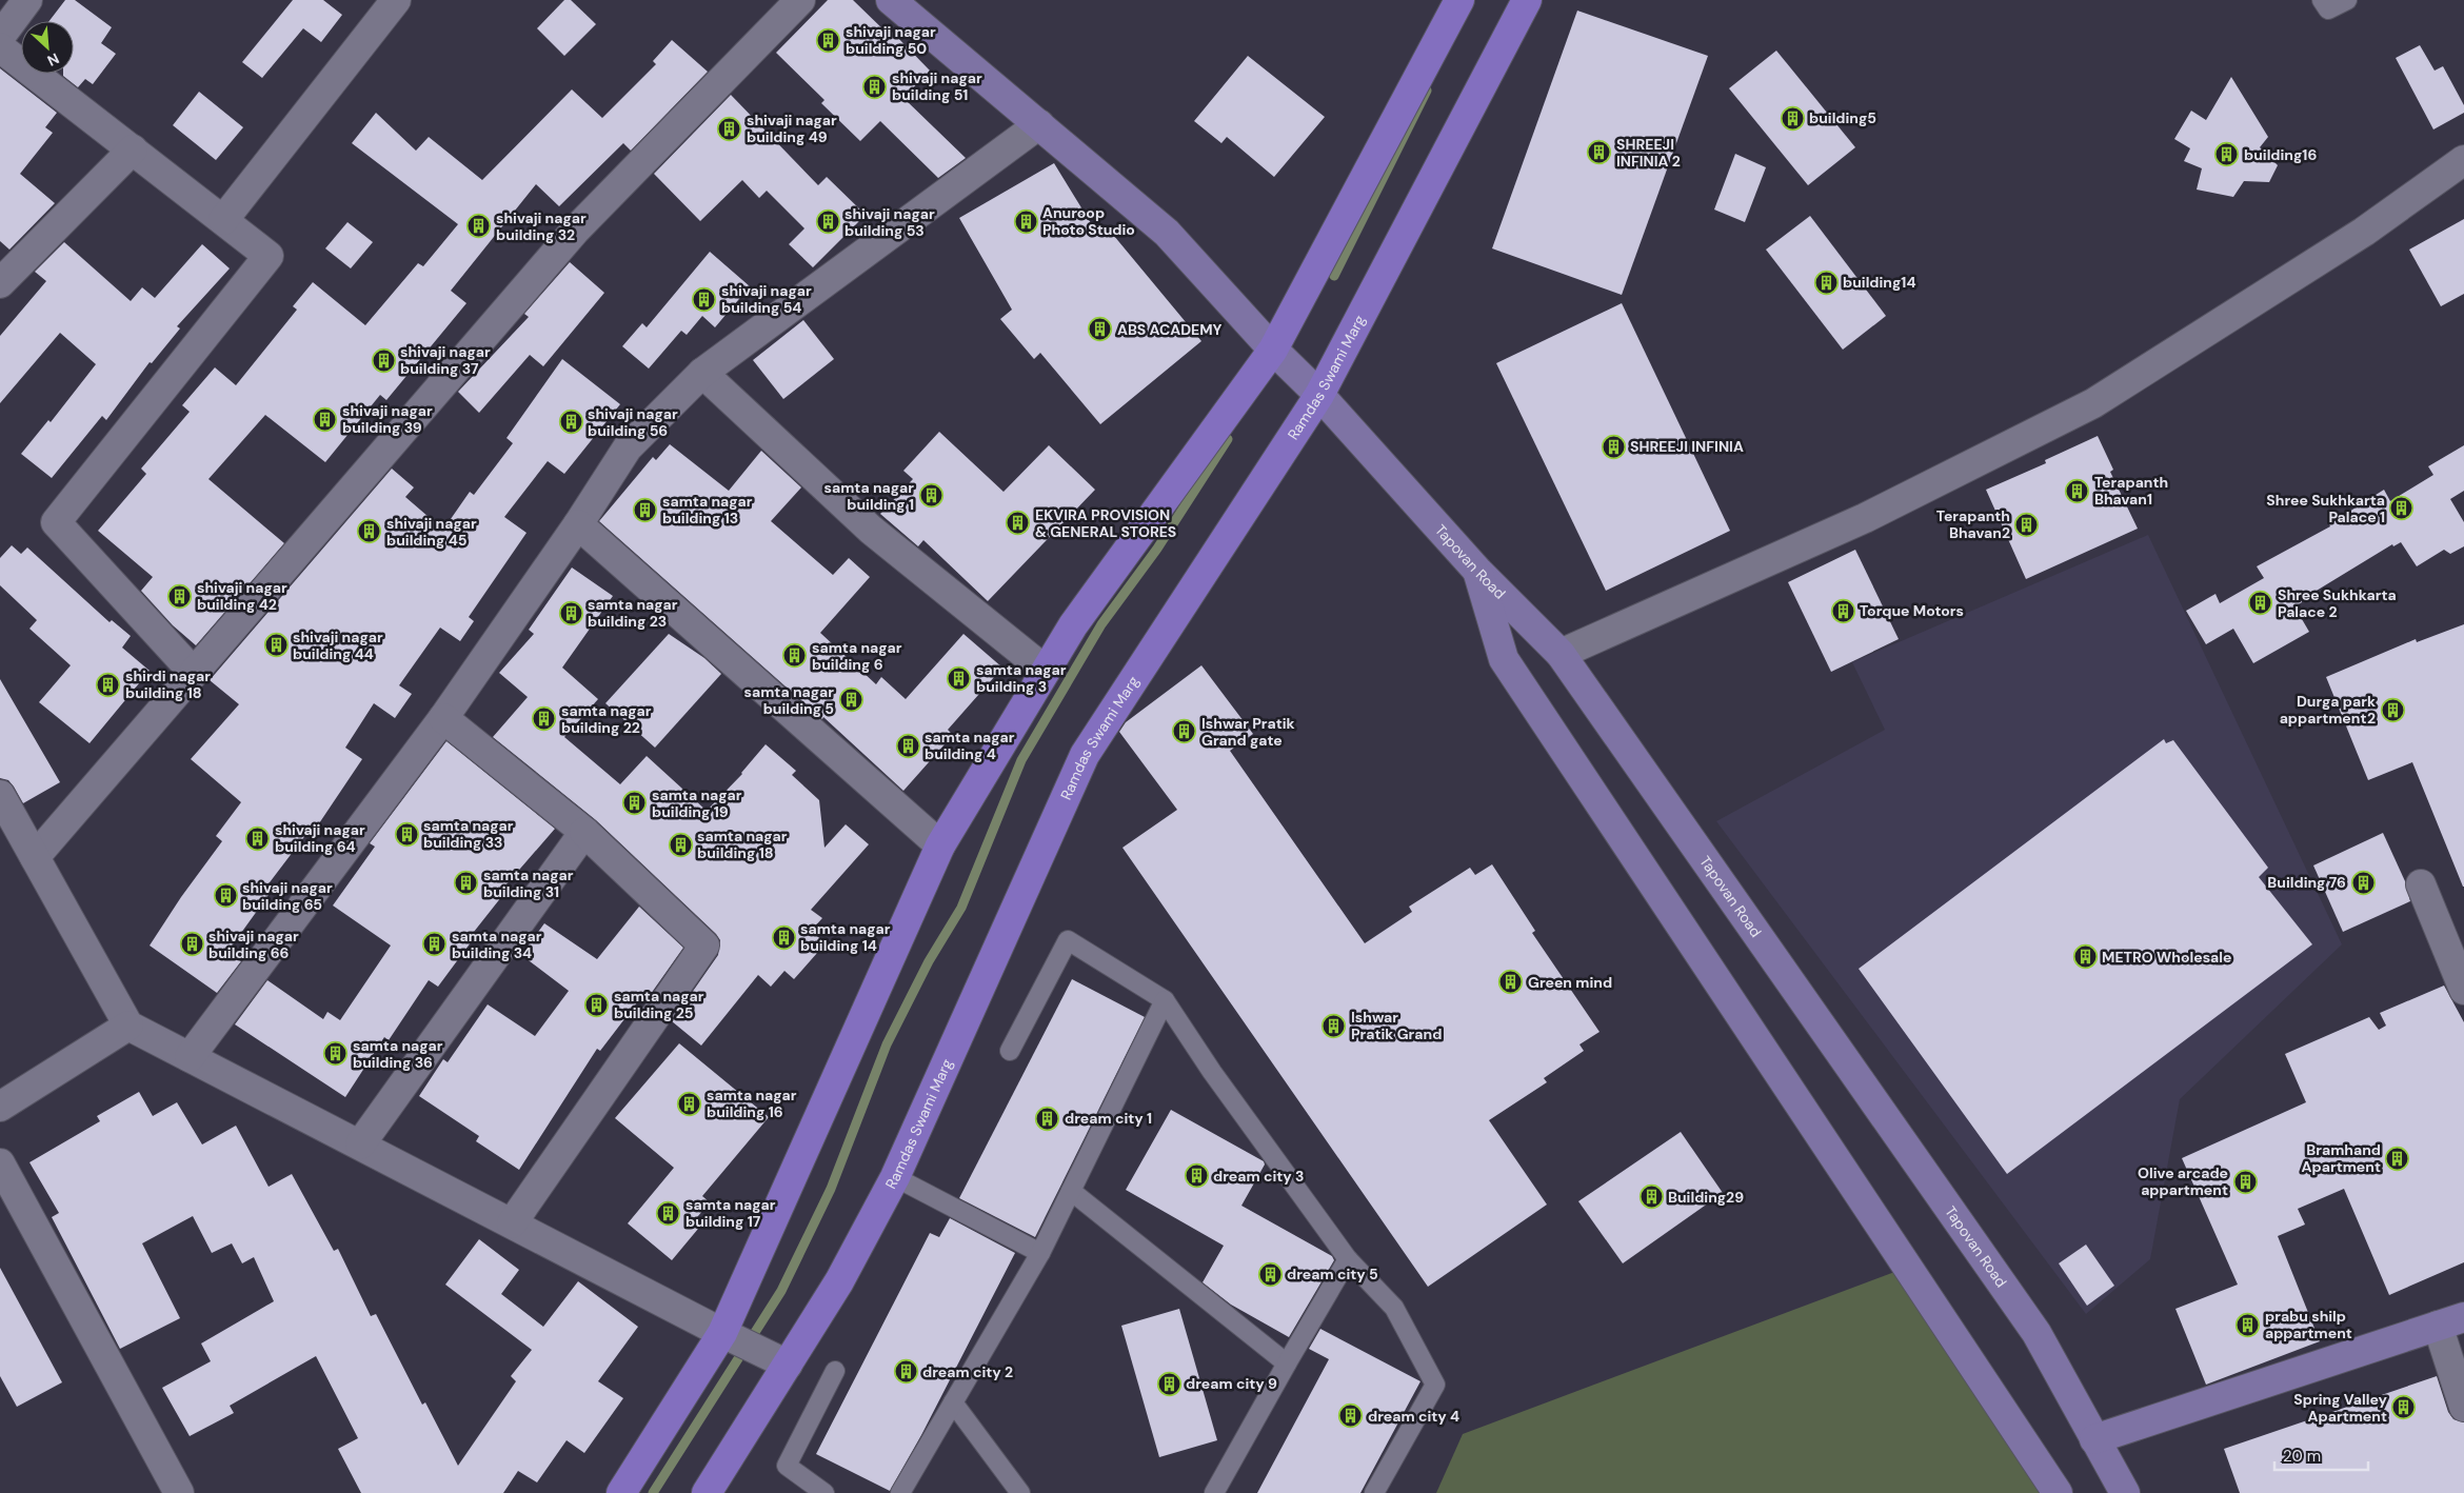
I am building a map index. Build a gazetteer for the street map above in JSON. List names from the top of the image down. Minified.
{"streets":{"main road":["Ramdas Swami Marg","Tapovan Road"]},"crossings":[["Ramdas Swami Marg","Tapovan Road"]],"places":{"building":["shivaji nagar building 50","shivaji nagar building 51","building5","shivaji nagar building 49","SHREEJI INFINIA 2","building16","Anuroop Photo Studio","shivaji nagar building 53","shivaji nagar building 32","building14","shivaji nagar building 54","ABS ACADEMY","shivaji nagar building 37","shivaji nagar building 39","shivaji nagar building 56","SHREEJI INFINIA","Terapanth Bhavan1","samta nagar building 1","Shree Sukhkarta Palace 1","samta nagar building 13","EKVIRA PROVISION & GENERAL STORES","Terapanth Bhavan2","shivaji nagar building 45","shivaji nagar building 42","Shree Sukhkarta Palace 2","Torque Motors","samta nagar building 23","shivaji nagar building 44","samta nagar building 6","samta nagar building 3","shirdi nagar building 18","samta nagar building 5","Durga park appartment2","samta nagar building 22","Ishwar Pratik Grand gate","samta nagar building 4","samta nagar building 19","samta nagar building 33","shivaji nagar building 64","samta nagar building 18","Building 76","samta nagar building 31","shivaji nagar building 65","samta nagar building 14","shivaji nagar building 66","samta nagar building 34","METRO Wholesale","Green mind","samta nagar building 25","Ishwar Pratik Grand","samta nagar building 36","samta nagar building 16","dream city 1","Bramhand Apartment","dream city 3","Olive arcade appartment","Building29","samta nagar building 17","dream city 5","prabu shilp appartment","dream city 2","dream city 9","Spring Valley Apartment","dream city 4"]},"scale_bar":"20 m","north":"bottom right"}
